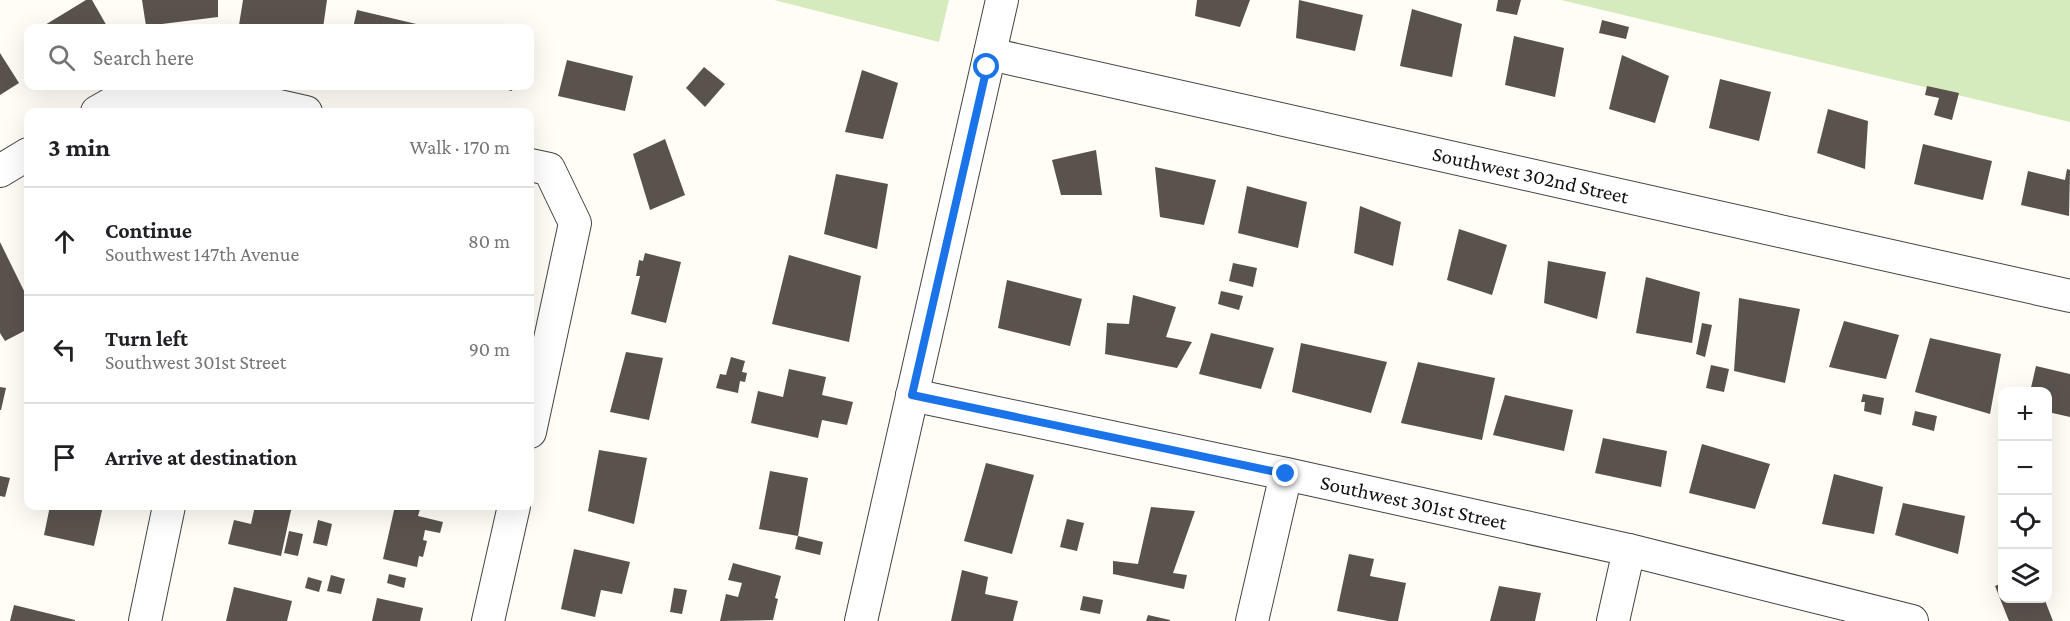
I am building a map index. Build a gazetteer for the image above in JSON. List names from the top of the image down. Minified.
{"streets":{"street":["Southwest 302nd Street","Southwest 301st Street"]},"page":{"search":"Search here","heading":["3 min","Walk · 170 m"],"list":[["Continue","Southwest 147th Avenue","80 m"],["Turn left","Southwest 301st Street","90 m"],"Arrive at destination"],"map_buttons":["+","−"]}}
